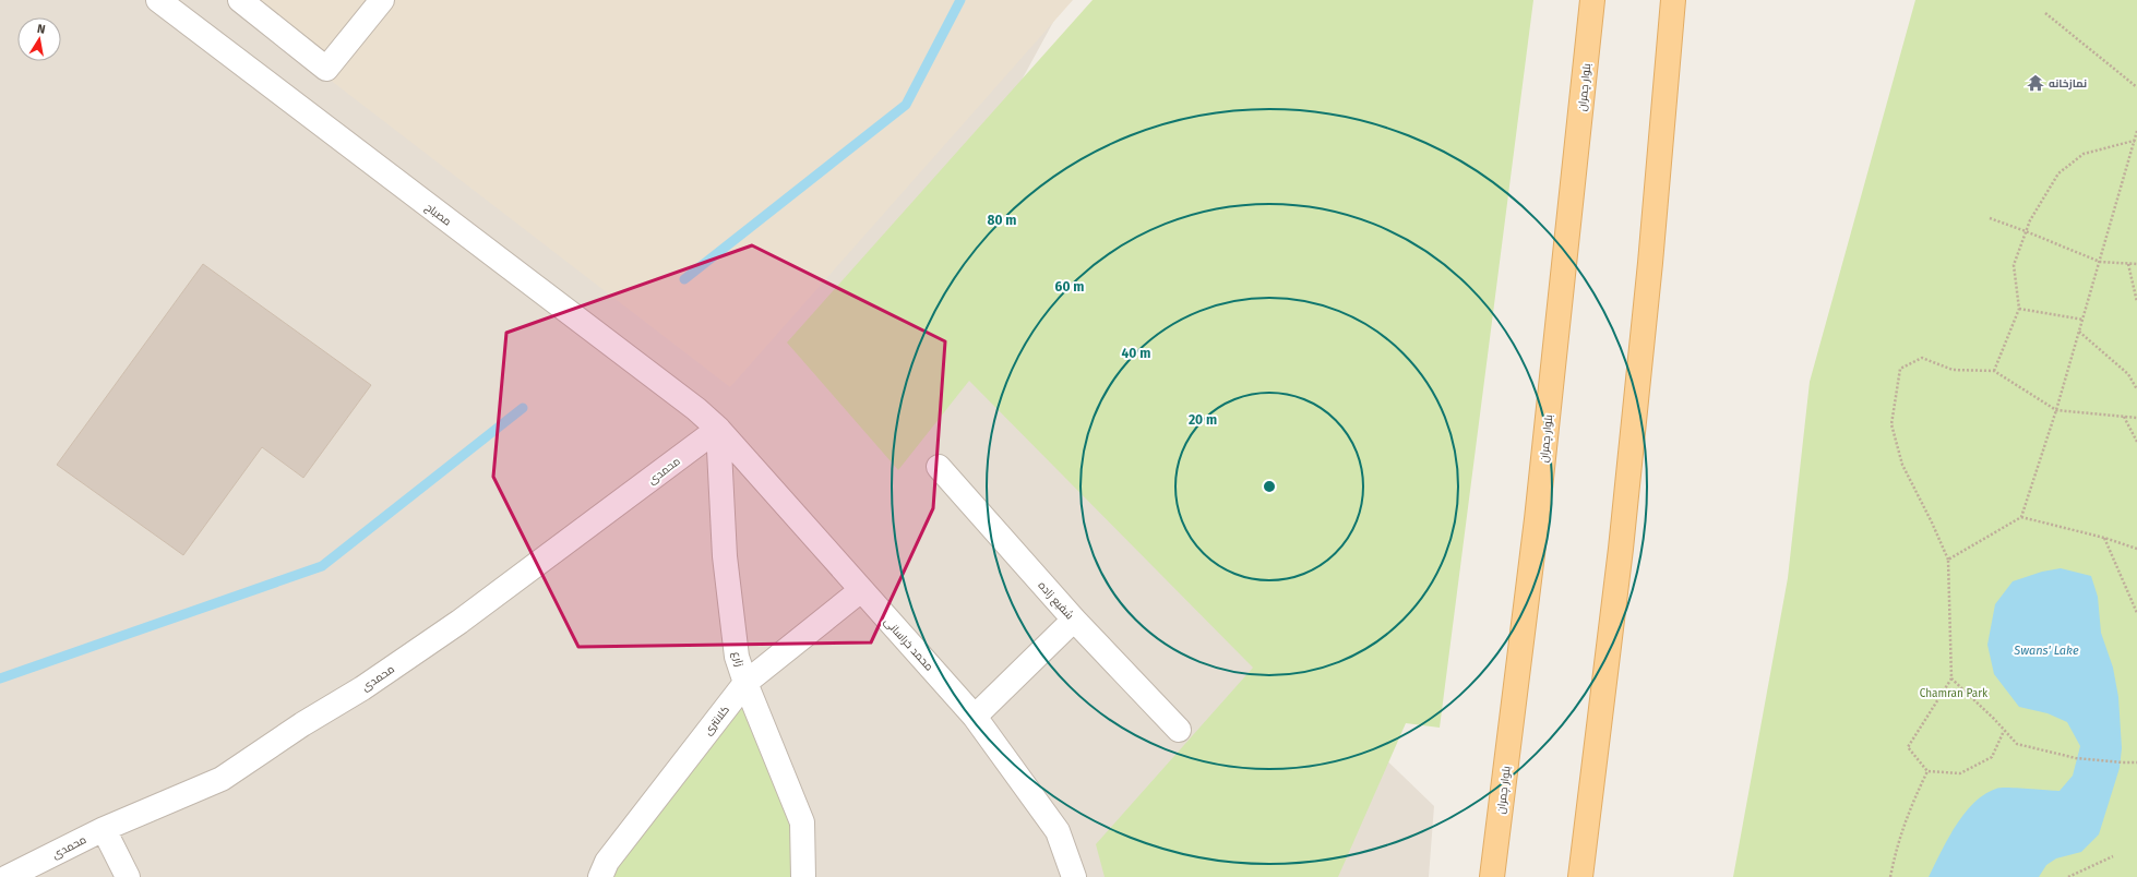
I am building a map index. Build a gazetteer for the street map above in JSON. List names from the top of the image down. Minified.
{"streets":{"main road":["بلوار چمران"],"street":["مصباح","محمدی","شفیع زاده","محمد خراسانی","زارع","کلانتری"]},"crossings":[["مصباح","محمدی"],["مصباح","محمد خراسانی"],["مصباح","زارع"],["محمدی","محمد خراسانی"],["محمدی","زارع"],["محمد خراسانی","زارع"],["محمد خراسانی","کلانتری"],["زارع","کلانتری"]],"water":["Swans' Lake"],"parks":["Chamran Park"],"places":{"temple":["نمازخانه"]},"north":"top","rings":["80 m","60 m","40 m","20 m"]}
